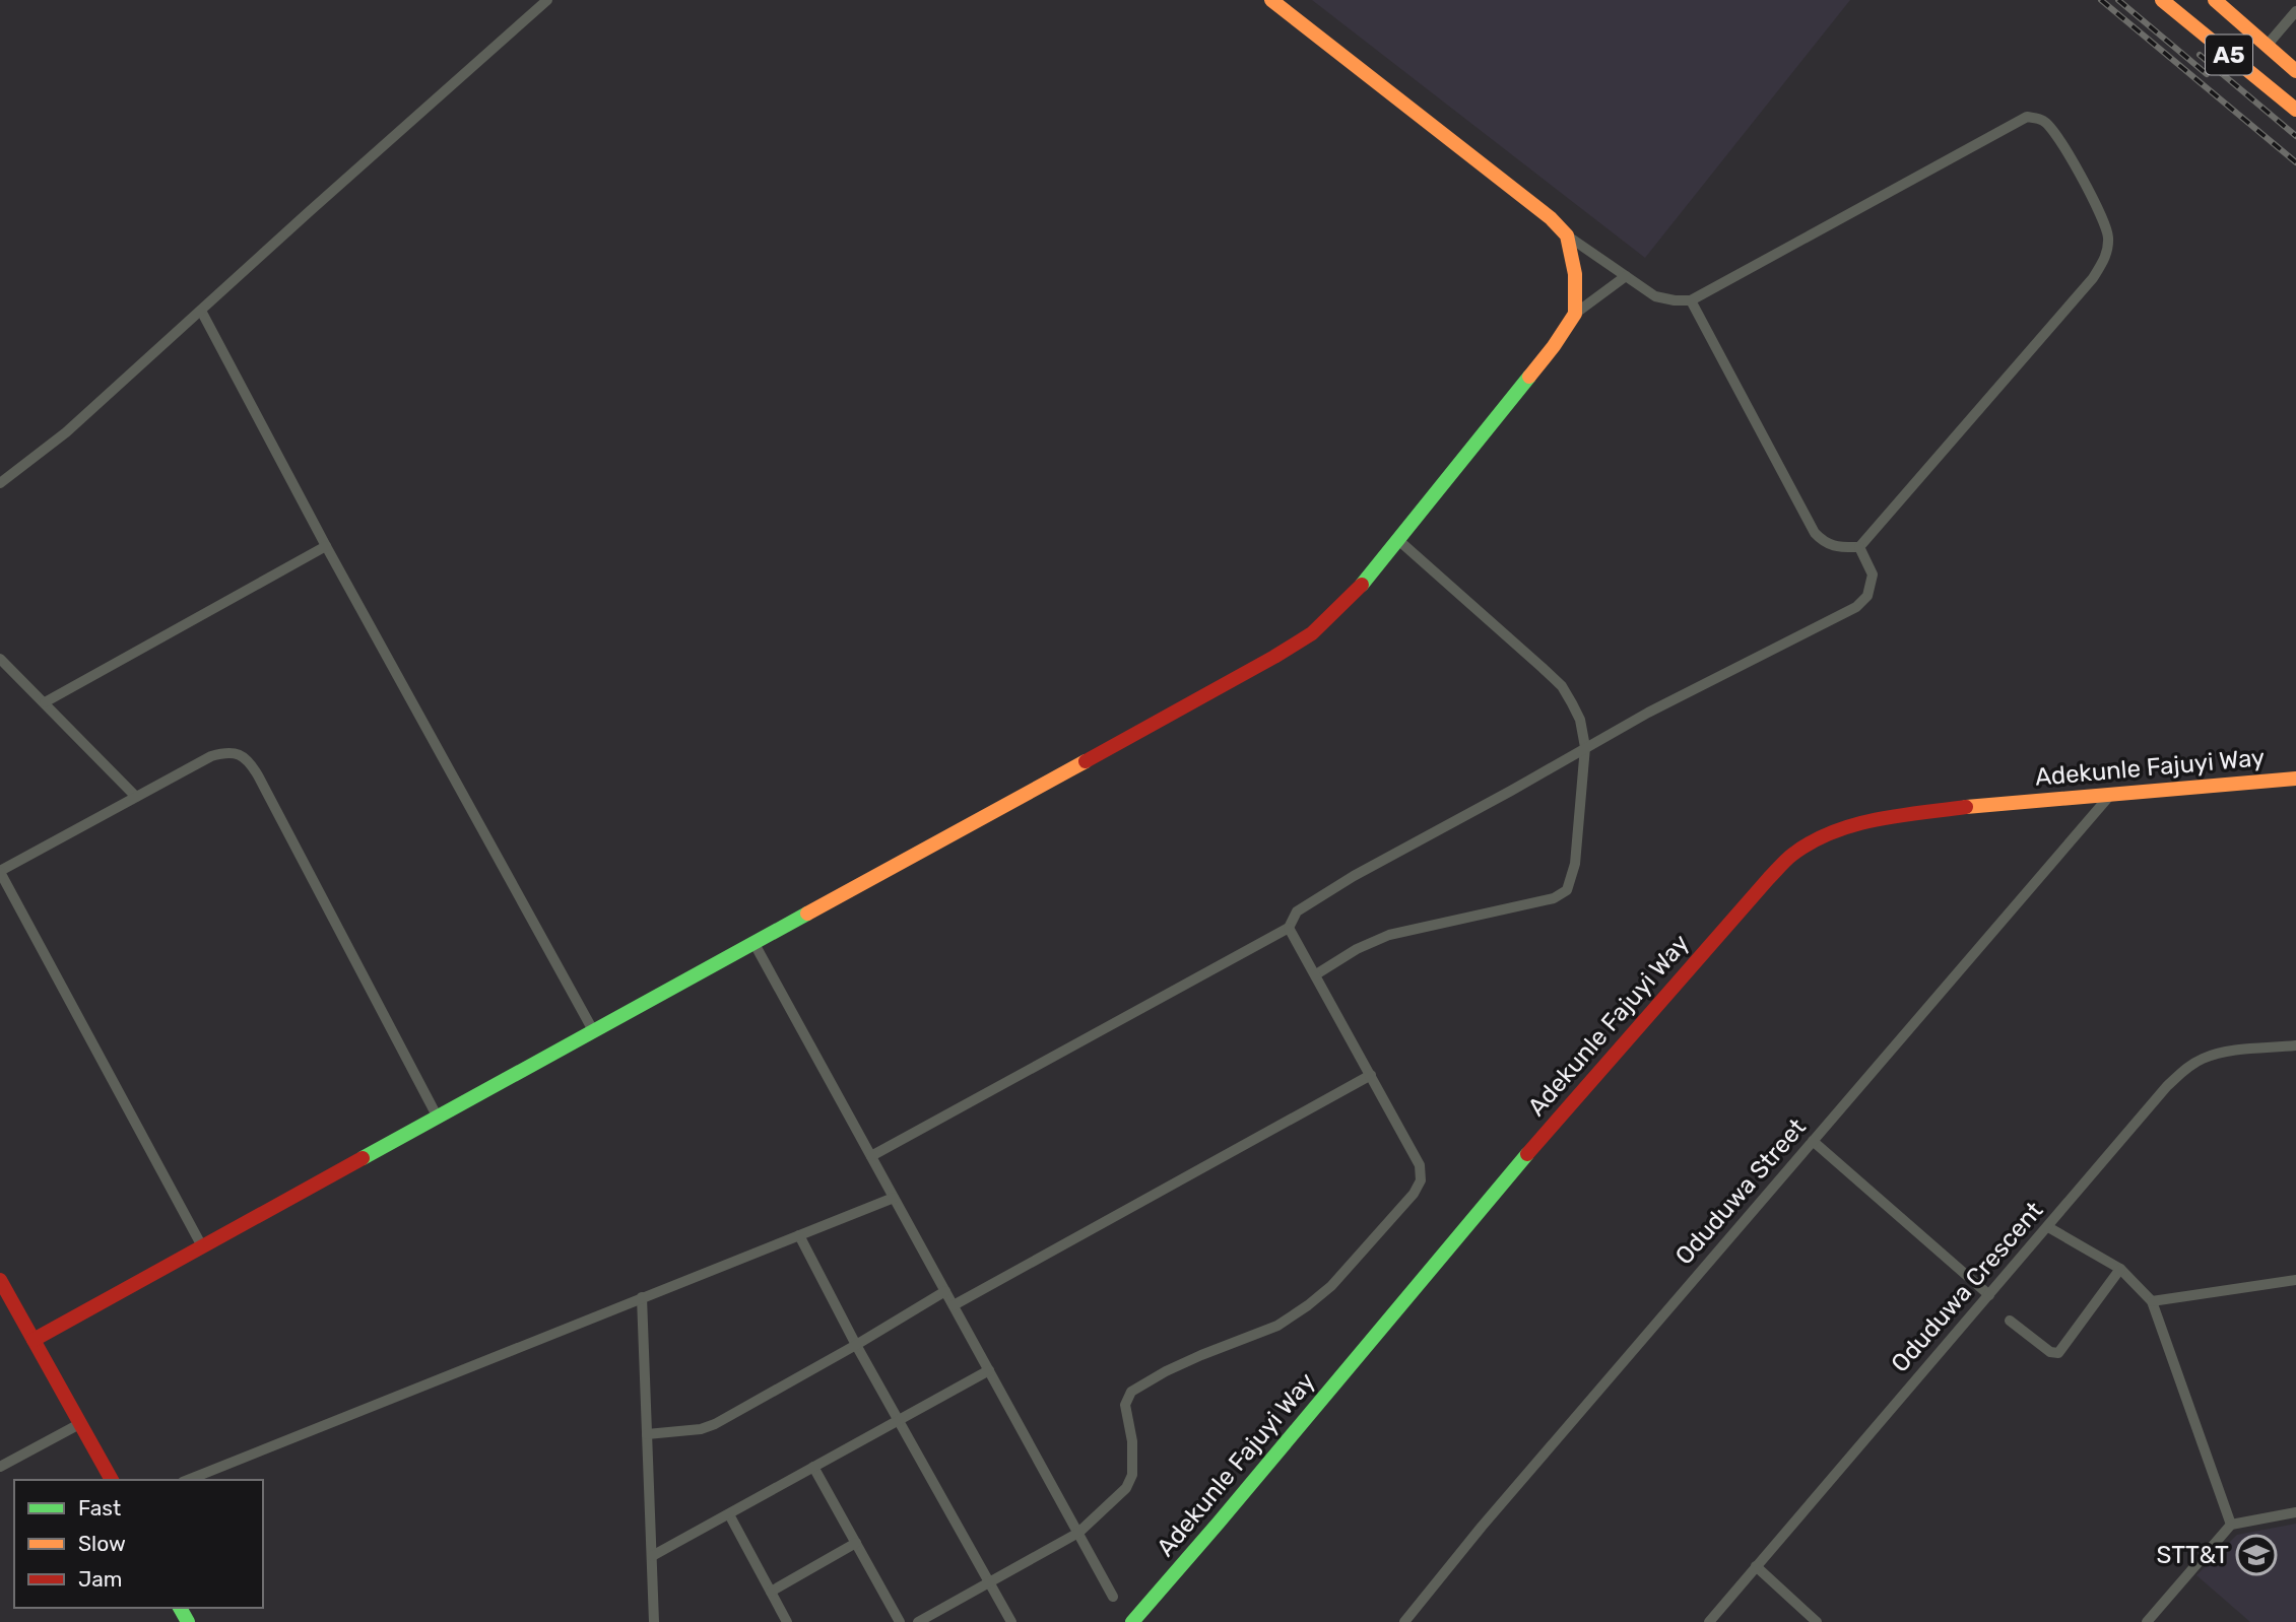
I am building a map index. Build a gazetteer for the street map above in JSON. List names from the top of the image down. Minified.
{"streets":{"main road":["A5","Adekunle Fajuyi Way"],"street":["Oduduwa Street","Oduduwa Crescent"]},"crossings":[["Adekunle Fajuyi Way","Oduduwa Street"]],"places":{"school or university":["STT&T"]},"legend":["Fast","Slow","Jam"]}
